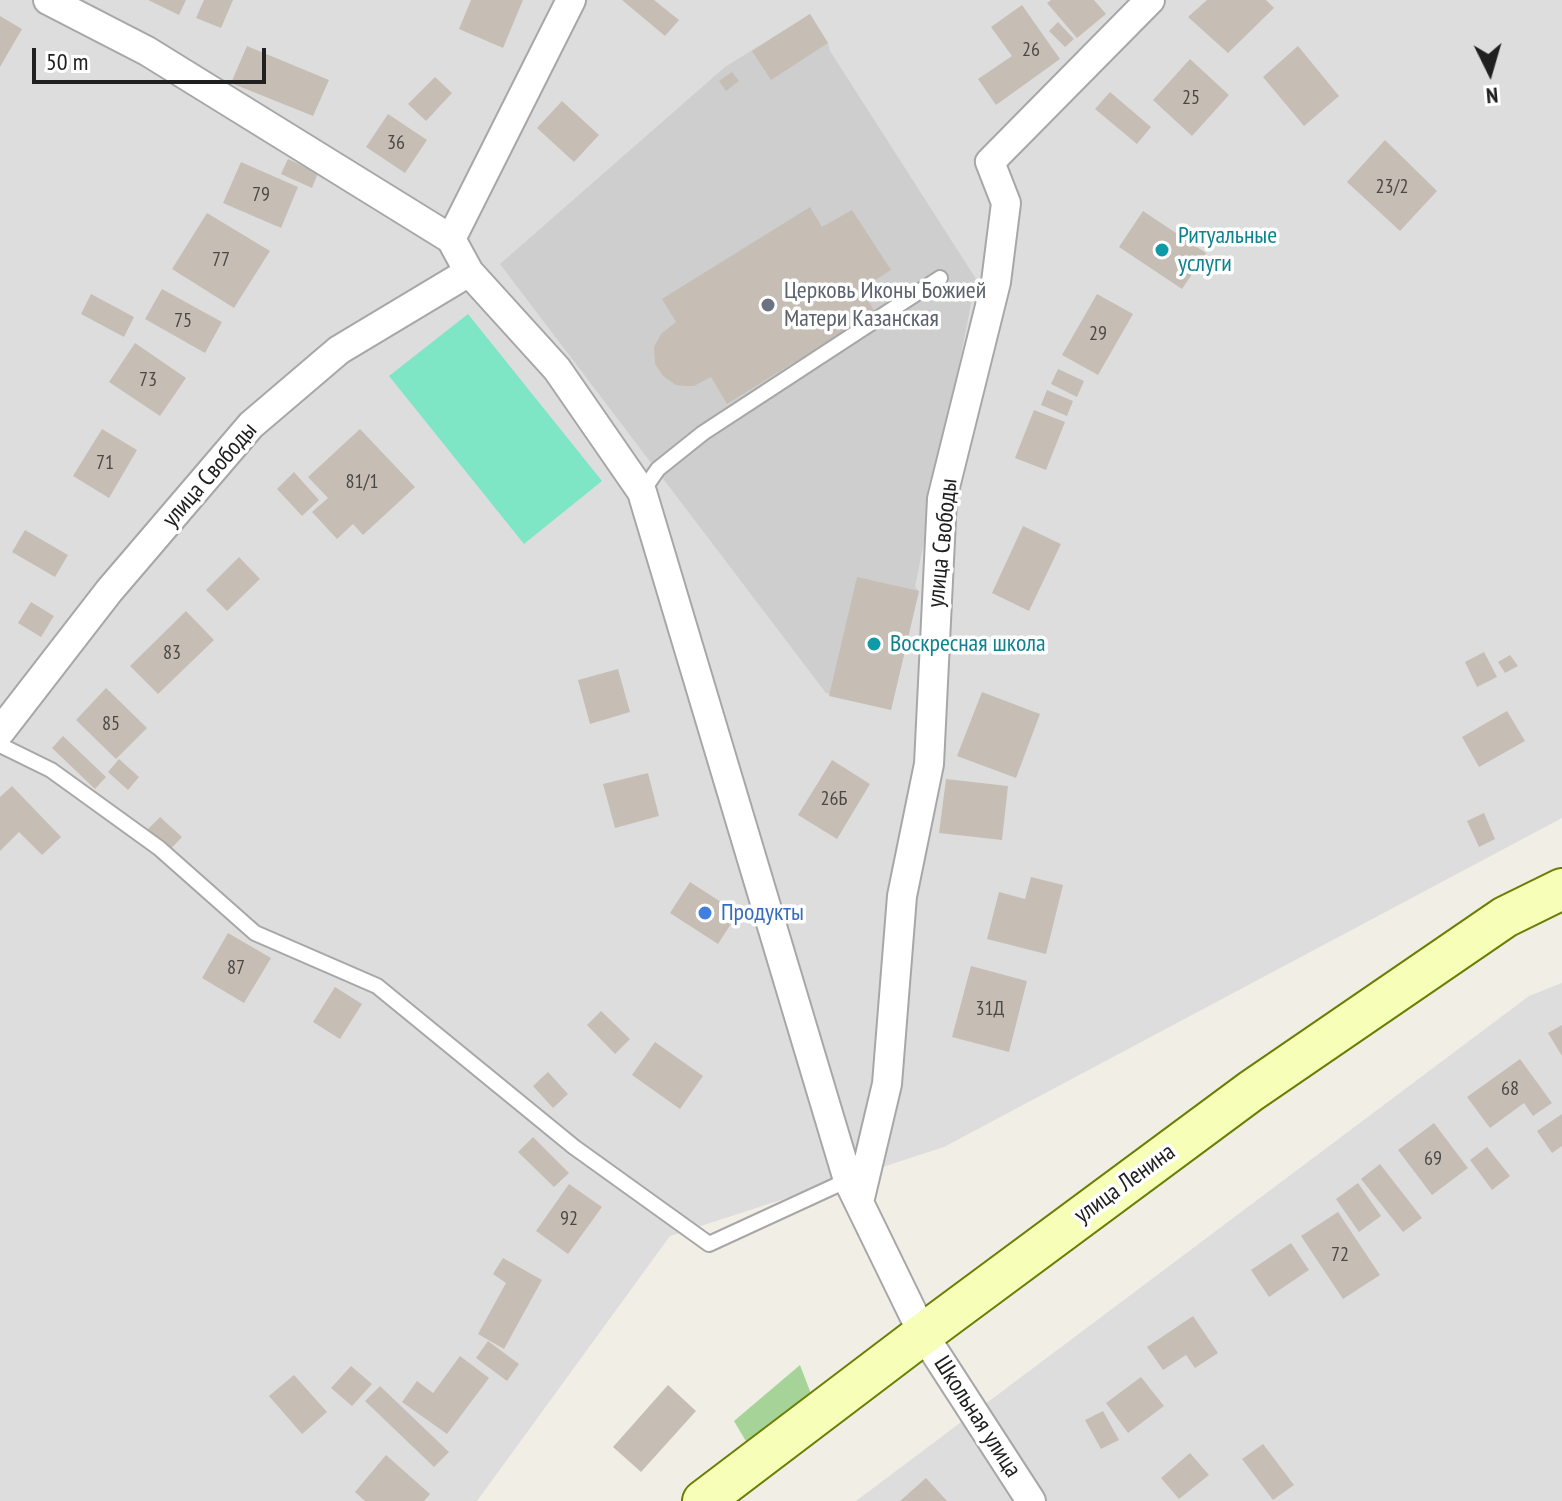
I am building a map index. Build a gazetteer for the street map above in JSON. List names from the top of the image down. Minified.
{"streets":{"main road":["улица Ленина"],"street":["улица Свободы","Школьная улица"]},"crossings":[["улица Ленина","Школьная улица"]],"places":["Ритуальные услуги","Церковь Иконы Божией Матери Казанская","Воскресная школа","Продукты"],"house_numbers":["26","25","36","23/2","79","77","75","29","73","71","81/1","83","85","26Б","87","31Д","68","69","92","72"],"scale_bar":"50 m","north":"bottom"}
